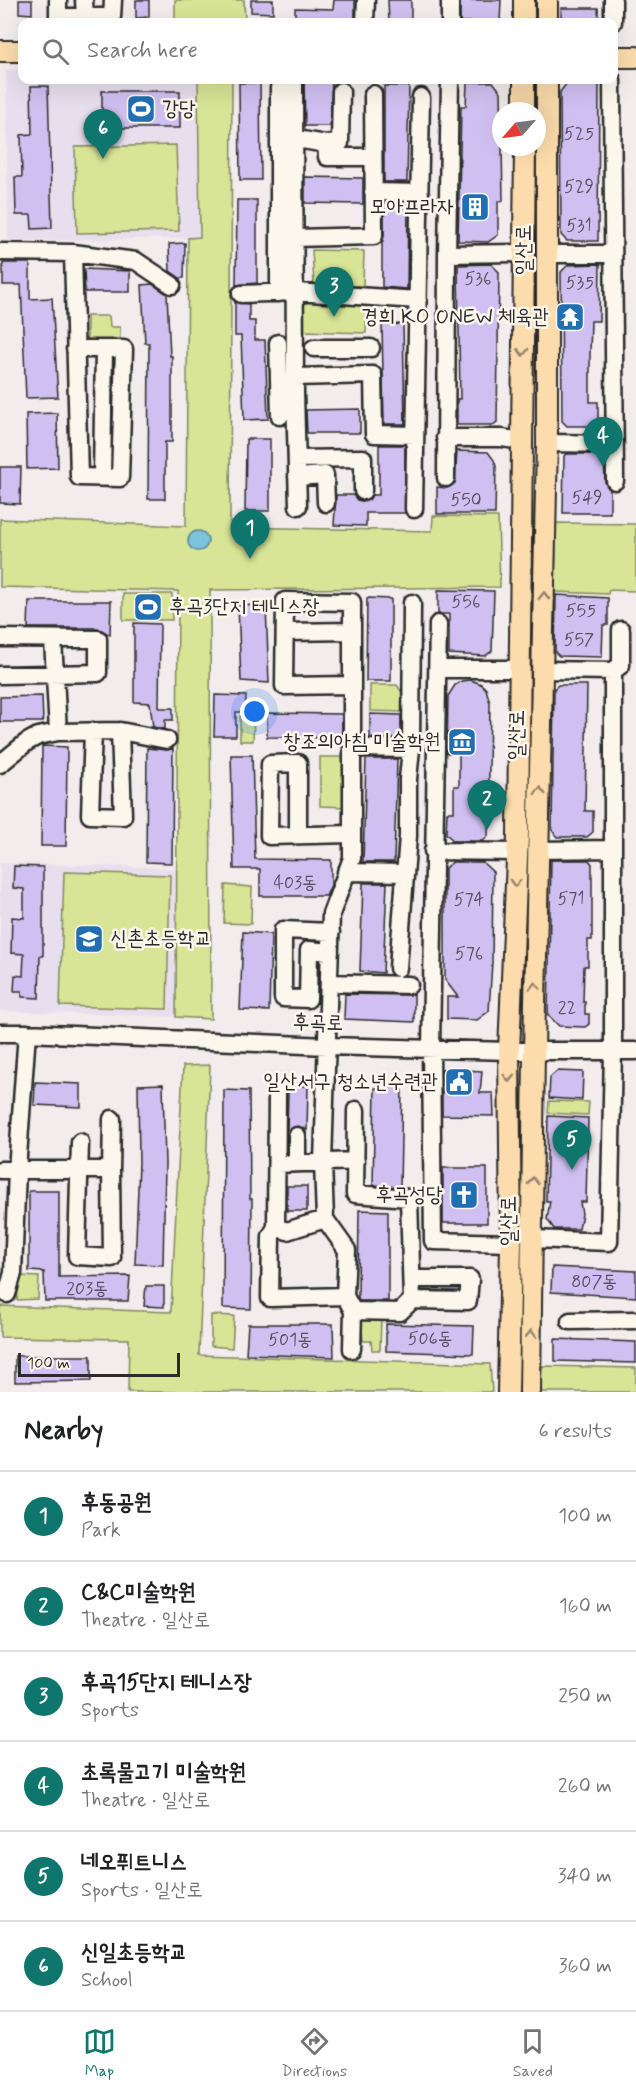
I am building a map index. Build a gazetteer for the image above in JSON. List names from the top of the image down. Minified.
{"streets":{"main road":["일산로"],"street":["후곡로"]},"crossings":[["일산로","후곡로"]],"places":{"sports":["강당","후곡3단지 테니스장"],"building":["모아프라자"],"temple":["경희 KO ONEW 체육관"],"museum":["창조의아침 미술학원"],"school or university":["신촌초등학교"],"public building":["일산서구 청소년수련관"],"church":["후곡성당"]},"house_numbers":["525","529","531","536","535","549","550","556","555","557","403동","571","574","576","22","807동","203동","506동","501동"],"scale_bar":"100 m","north":"bottom left","page":{"search":"Search here","pins":["6","3","4","1","2","5"],"scale":"100 m","heading":["Nearby","6 results"],"list":[{"mark":"1","name":"후동공원","note":"Park","value":"100 m"},{"mark":"2","name":"C&C미술학원","note":"Theatre · 일산로","value":"160 m"},{"mark":"3","name":"후곡15단지 테니스장","note":"Sports","value":"250 m"},{"mark":"4","name":"초록물고기 미술학원","note":"Theatre · 일산로","value":"260 m"},{"mark":"5","name":"네오퓌트니스","note":"Sports · 일산로","value":"340 m"},{"mark":"6","name":"신일초등학교","note":"School","value":"360 m"}],"nav":["Map","Directions","Saved"]}}
